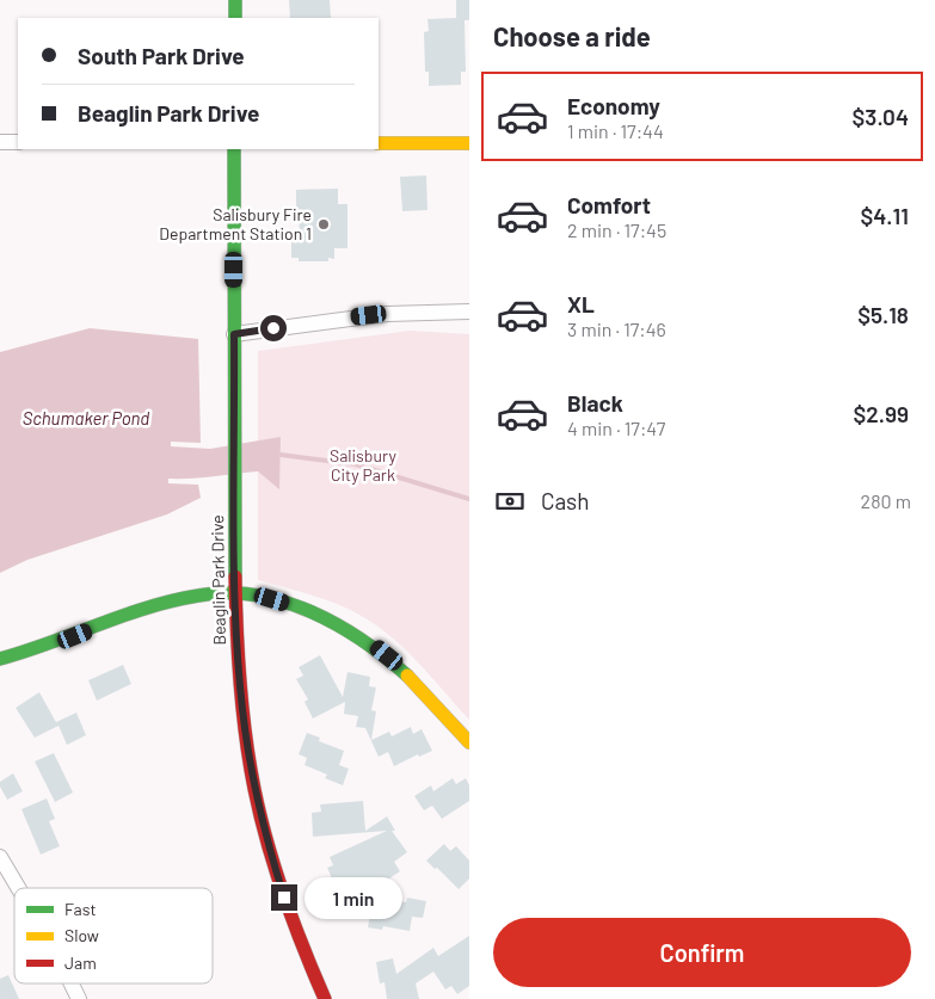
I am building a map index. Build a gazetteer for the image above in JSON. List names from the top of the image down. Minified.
{"streets":{"main road":["Beaglin Park Drive"]},"water":["Schumaker Pond"],"parks":["Salisbury City Park"],"places":["Salisbury Fire Department Station 1"],"legend":["Fast","Slow","Jam"],"page":{"heading":"Choose a ride","banner":["South Park Drive","Beaglin Park Drive"],"list":[{"name":"Economy","note":"1 min · 17:44","value":"$3.04"},{"name":"Comfort","note":"2 min · 17:45","value":"$4.11"},{"name":"XL","note":"3 min · 17:46","value":"$5.18"},{"name":"Black","note":"4 min · 17:47","value":"$2.99"}],"pay":["Cash","280 m"],"bubble":"1 min","buttons":"Confirm"}}
